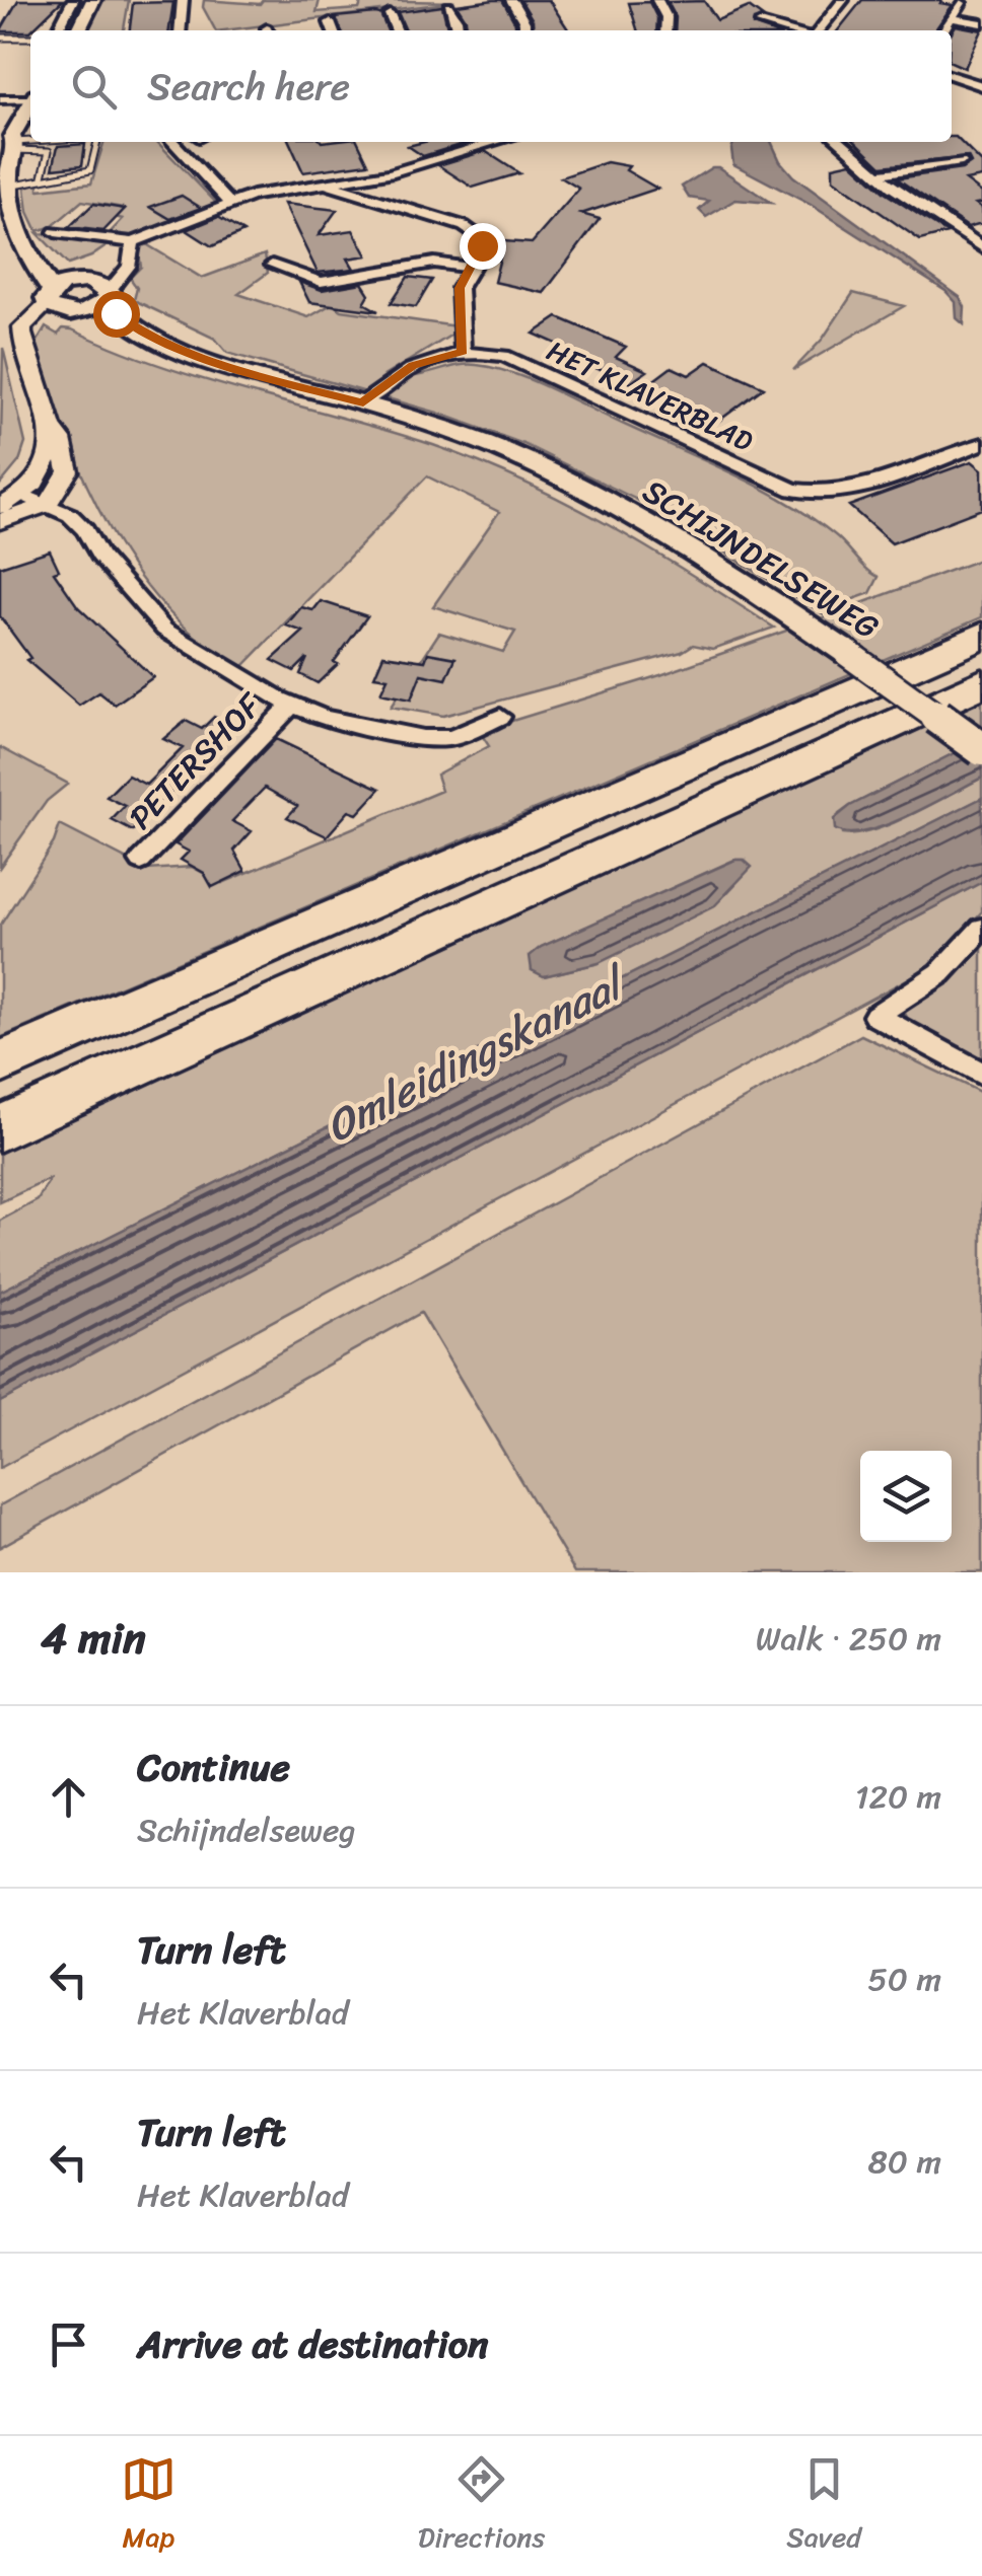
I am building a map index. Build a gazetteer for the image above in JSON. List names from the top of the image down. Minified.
{"streets":{"main road":["SCHIJNDELSEWEG"],"street":["HET KLAVERBLAD","PETERSHOF"]},"crossings":[["HET KLAVERBLAD","SCHIJNDELSEWEG"]],"water":["Omleidingskanaal"],"page":{"search":"Search here","heading":["4 min","Walk · 250 m"],"list":[["Continue","Schijndelseweg","120 m"],["Turn left","Het Klaverblad","50 m"],["Turn left","Het Klaverblad","80 m"],"Arrive at destination"],"nav":["Map","Directions","Saved"]}}
